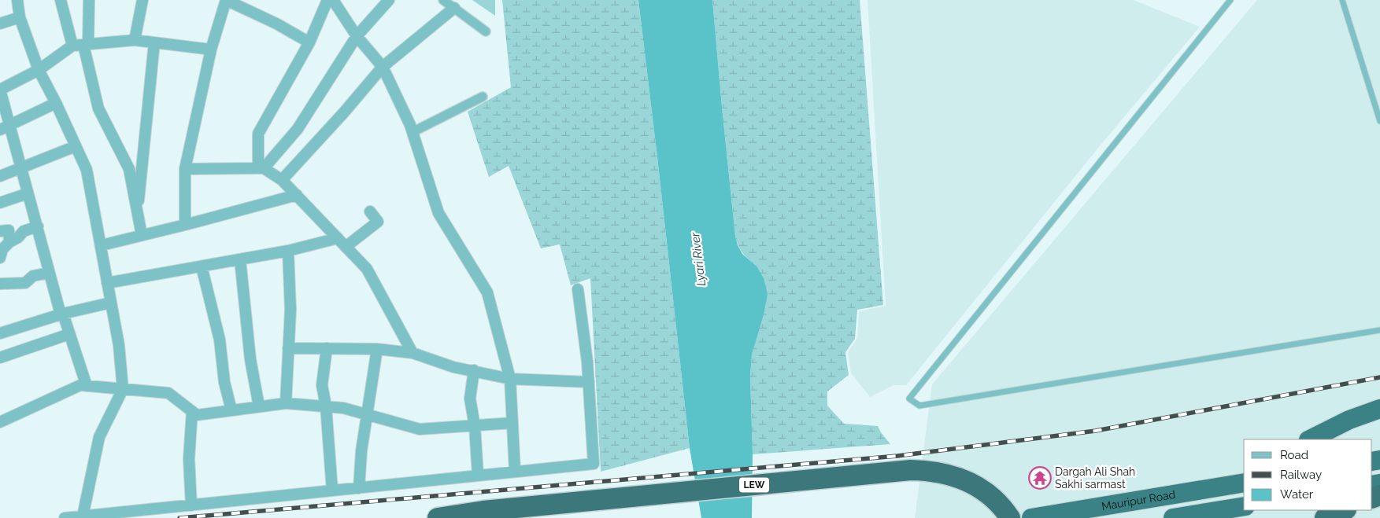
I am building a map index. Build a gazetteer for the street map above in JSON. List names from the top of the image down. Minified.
{"streets":{"highway":["LEW","Mauripur Road"]},"water":["Lyari River"],"places":{"temple":["Dargah Ali Shah Sakhi sarmast"]},"legend":["Road","Railway","Water"]}
